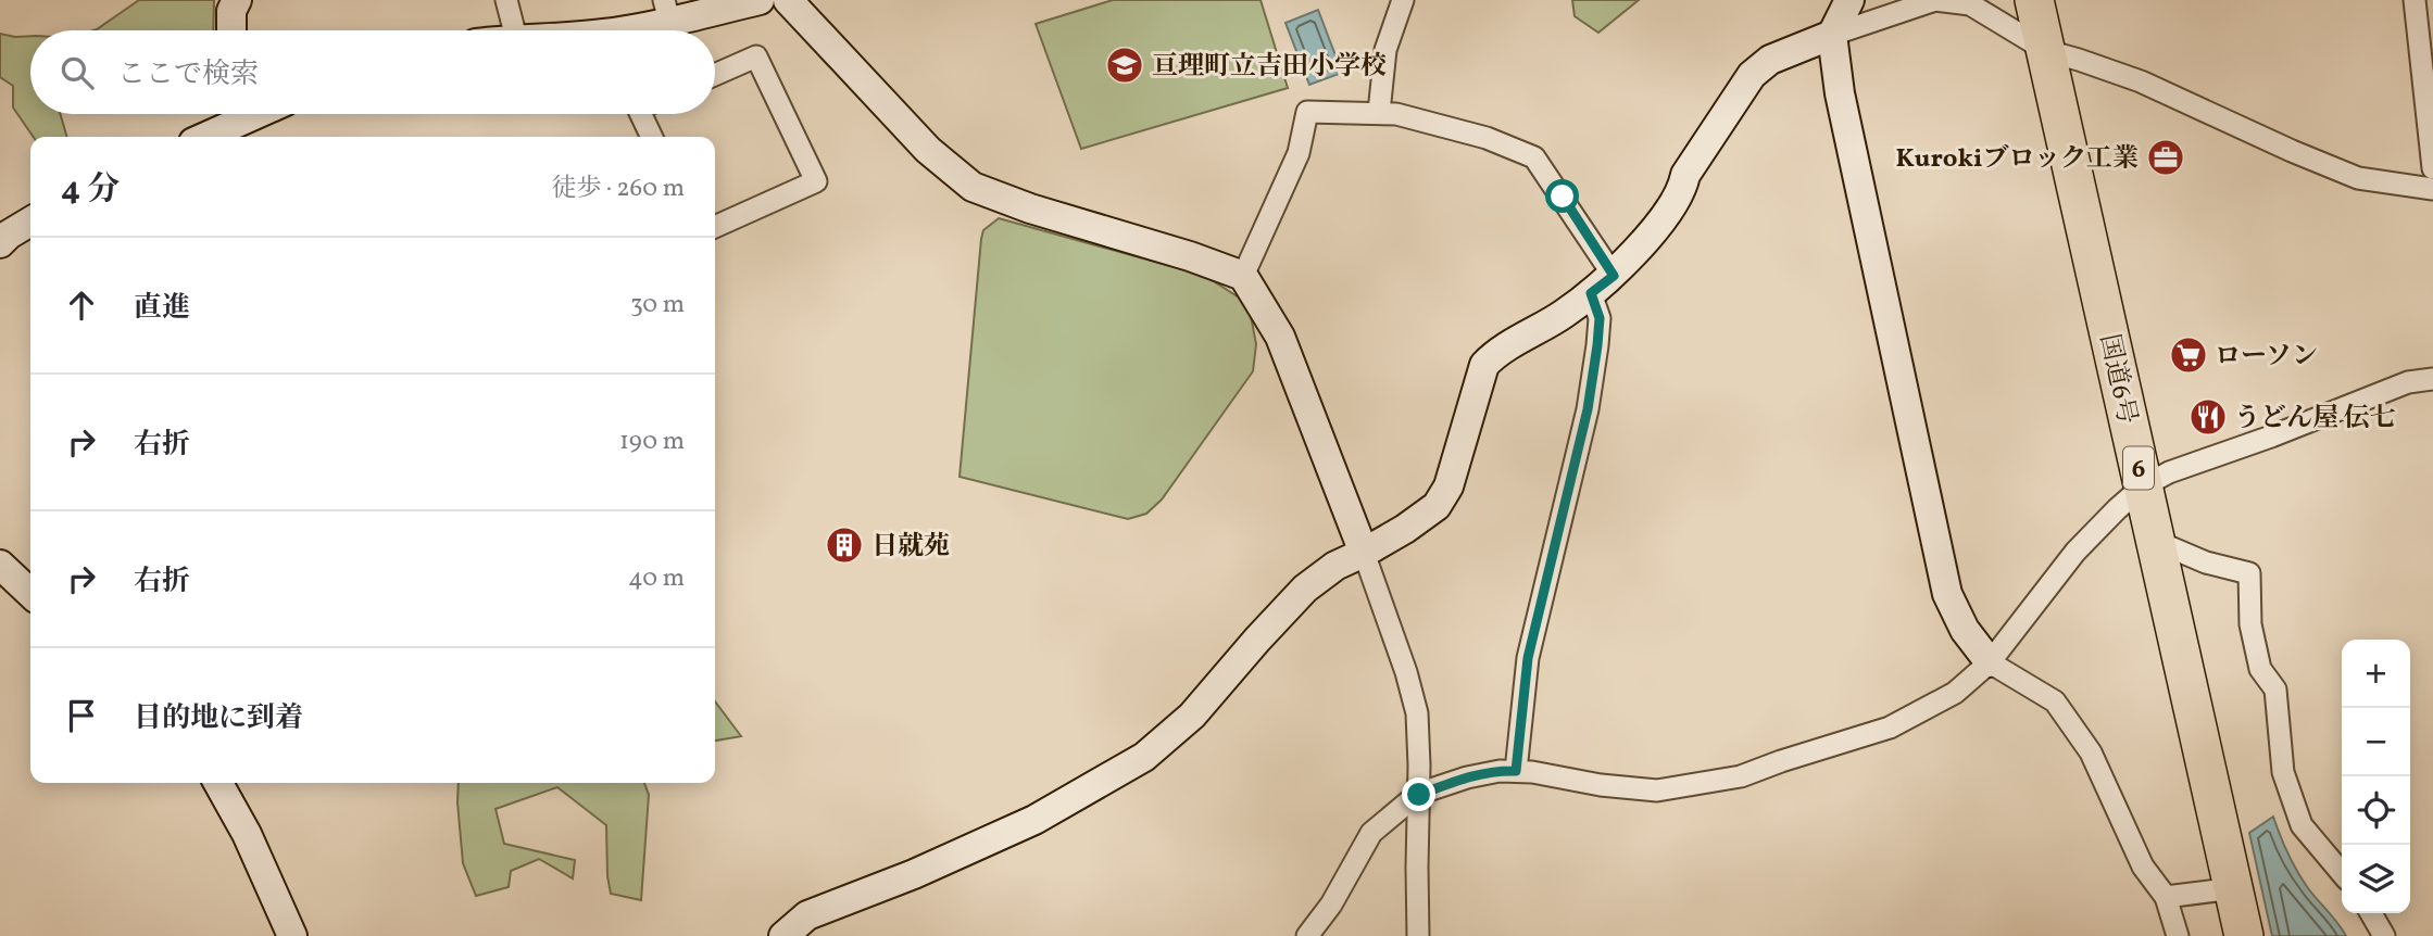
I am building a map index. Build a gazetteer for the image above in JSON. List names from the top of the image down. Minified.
{"streets":{"highway":["国道6号","6"]},"places":{"school or university":["亘理町立吉田小学校"],"office":["Kurokiブロック工業"],"supermarket":["ローソン"],"restaurant":["うどん屋 伝七"],"building":["日就苑"]},"page":{"search":"ここで検索","heading":["4 分","徒歩 · 260 m"],"list":[["直進","30 m"],["右折","190 m"],["右折","40 m"],"目的地に到着"],"map_buttons":["+","−"]}}
